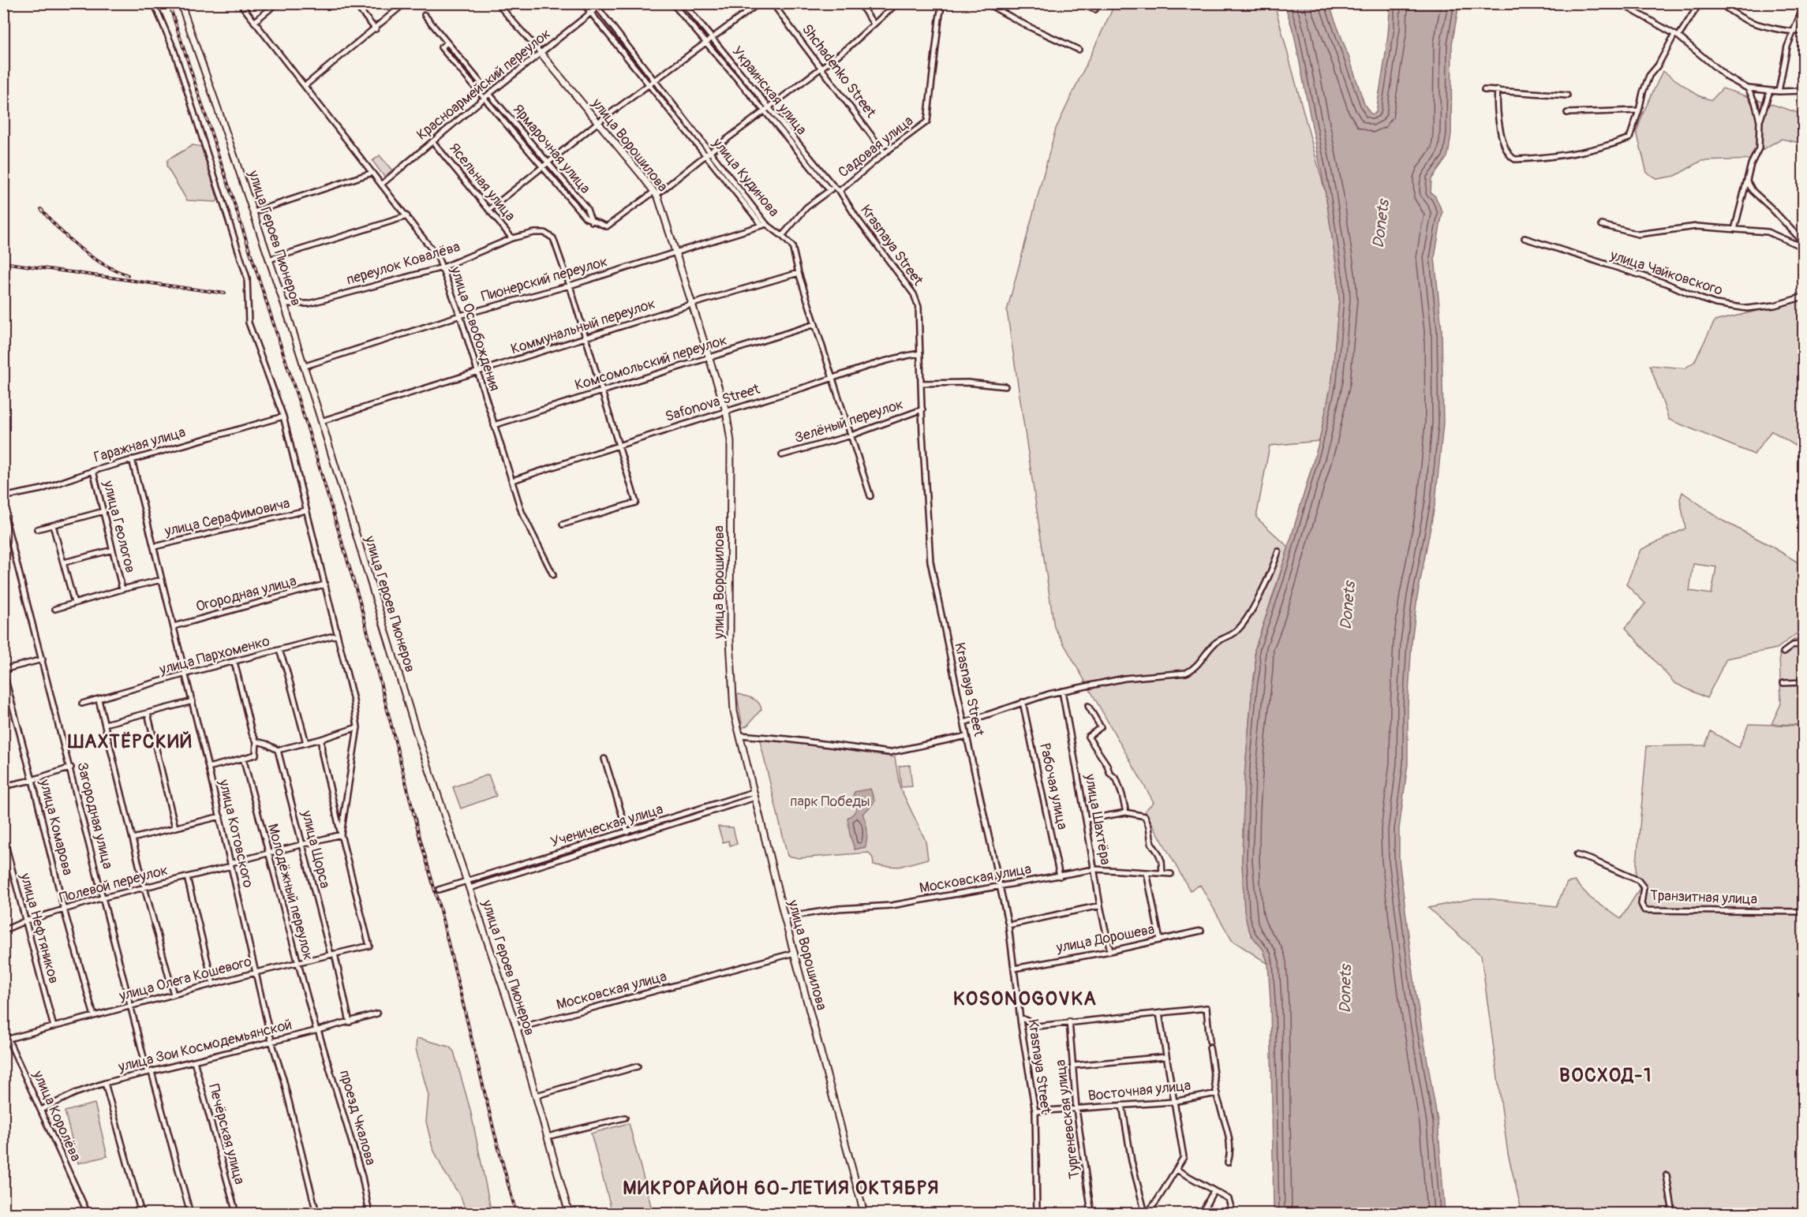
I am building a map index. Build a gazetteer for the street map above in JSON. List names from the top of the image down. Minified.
{"streets":{"main road":["улица Ворошилова","улица Героев Пионеров"],"street":["Shchadenko Street","Красноармейский переулок","Украинская улица","Садовая улица","Ярмарочная улица","улица Кудинова","Ясельная улица","Krasnaya Street","переулок Ковалёва","улица Чайковского","Пионерский переулок","Коммунальный переулок","улица Освобождения","Комсомольский переулок","Safonova Street","Зелёный переулок","Гаражная улица","улица Серафимовича","улица Геологов","Огородная улица","улица Пархоменко","Рабочая улица","Загородная улица","улица Шахтёра","Ученическая улица","улица Комарова","улица Котовского","улица Щорса","Московская улица","Полевой переулок","Молодёжный переулок","Транзитная улица","улица Нефтяников","улица Дорошева","улица Олега Кошевого","улица Зои Космодемьянской","Восточная улица","улица Королёва","проезд Чкалова","Тургеневская улица","Печёрская улица"]},"crossings":[["Shchadenko Street","Садовая улица"],["Красноармейский переулок","улица Ворошилова"],["Красноармейский переулок","Ярмарочная улица"],["Красноармейский переулок","улица Кудинова"],["Красноармейский переулок","Ясельная улица"],["Красноармейский переулок","улица Освобождения"],["Украинская улица","Садовая улица"],["Украинская улица","Krasnaya Street"],["улица Ворошилова","Пионерский переулок"],["улица Ворошилова","Коммунальный переулок"],["улица Ворошилова","Комсомольский переулок"],["улица Ворошилова","Safonova Street"],["улица Ворошилова","Ученическая улица"],["улица Ворошилова","Московская улица"],["Садовая улица","улица Кудинова"],["Садовая улица","Krasnaya Street"],["улица Кудинова","Пионерский переулок"],["улица Кудинова","Коммунальный переулок"],["улица Кудинова","Комсомольский переулок"],["улица Кудинова","Safonova Street"],["улица Кудинова","Зелёный переулок"],["Ясельная улица","переулок Ковалёва"],["улица Героев Пионеров","переулок Ковалёва"],["улица Героев Пионеров","Пионерский переулок"],["улица Героев Пионеров","Коммунальный переулок"],["улица Героев Пионеров","Ученическая улица"],["улица Героев Пионеров","Московская улица"],["Krasnaya Street","Safonova Street"],["Krasnaya Street","Зелёный переулок"],["Krasnaya Street","Московская улица"],["Krasnaya Street","улица Дорошева"],["Krasnaya Street","Восточная улица"],["переулок Ковалёва","Пионерский переулок"],["переулок Ковалёва","улица Освобождения"],["Пионерский переулок","улица Освобождения"],["Коммунальный переулок","улица Освобождения"],["улица Освобождения","Комсомольский переулок"],["улица Освобождения","Safonova Street"],["Гаражная улица","улица Геологов"],["Гаражная улица","улица Котовского"],["улица Серафимовича","улица Котовского"],["Огородная улица","улица Котовского"],["улица Пархоменко","улица Котовского"],["Рабочая улица","Московская улица"],["Загородная улица","Полевой переулок"],["Загородная улица","улица Олега Кошевого"],["Загородная улица","улица Зои Космодемьянской"],["улица Шахтёра","Московская улица"],["улица Шахтёра","улица Дорошева"],["улица Комарова","Полевой переулок"],["улица Комарова","улица Олега Кошевого"],["улица Котовского","Полевой переулок"],["улица Котовского","улица Олега Кошевого"],["улица Котовского","улица Зои Космодемьянской"],["улица Щорса","Полевой переулок"],["улица Щорса","улица Олега Кошевого"],["улица Щорса","улица Зои Космодемьянской"],["Полевой переулок","Молодёжный переулок"],["Полевой переулок","улица Нефтяников"],["Полевой переулок","улица Олега Кошевого"],["Молодёжный переулок","улица Олега Кошевого"],["Молодёжный переулок","улица Зои Космодемьянской"],["Молодёжный переулок","проезд Чкалова"],["улица Нефтяников","улица Олега Кошевого"],["улица Олега Кошевого","улица Королёва"],["улица Зои Космодемьянской","улица Королёва"],["улица Зои Космодемьянской","проезд Чкалова"],["улица Зои Космодемьянской","Печёрская улица"],["Восточная улица","Тургеневская улица"]],"districts":["ШАХТЁРСКИЙ","KOSONOGOVKA","ВОСХОД-1","МИКРОРАЙОН 60-ЛЕТИЯ ОКТЯБРЯ"],"water":["Donets"],"parks":["парк Победы"]}
